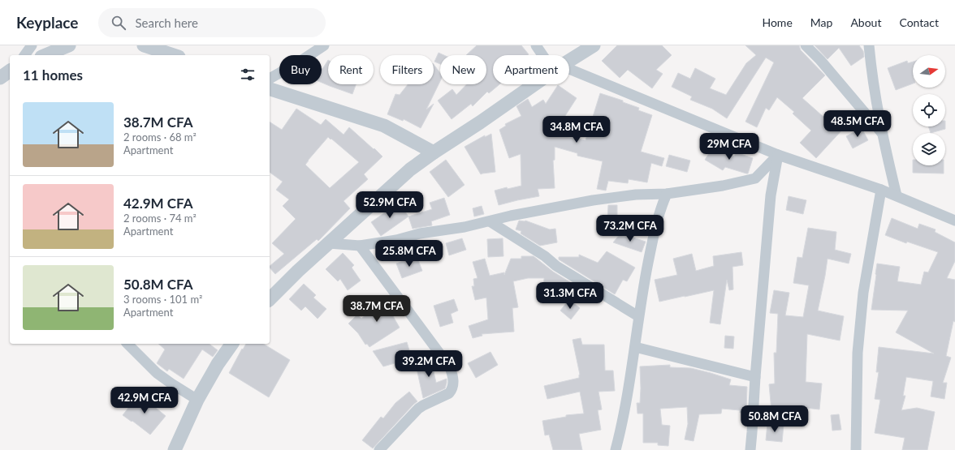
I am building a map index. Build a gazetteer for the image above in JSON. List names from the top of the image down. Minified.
{"north":"right","page":{"header":"Keyplace","search":"Search here","nav":["Home","Map","About","Contact"],"chip":["Buy","Rent","Filters","New","Apartment"],"heading":"11 homes","list":[{"name":"38.7M CFA","note":"2 rooms · 68 m² · Apartment"},{"name":"42.9M CFA","note":"2 rooms · 74 m² · Apartment"},{"name":"50.8M CFA","note":"3 rooms · 101 m² · Apartment"}],"price":["48.5M CFA","34.8M CFA","29M CFA","52.9M CFA","73.2M CFA","25.8M CFA","31.3M CFA","38.7M CFA","39.2M CFA","42.9M CFA","50.8M CFA"]}}
